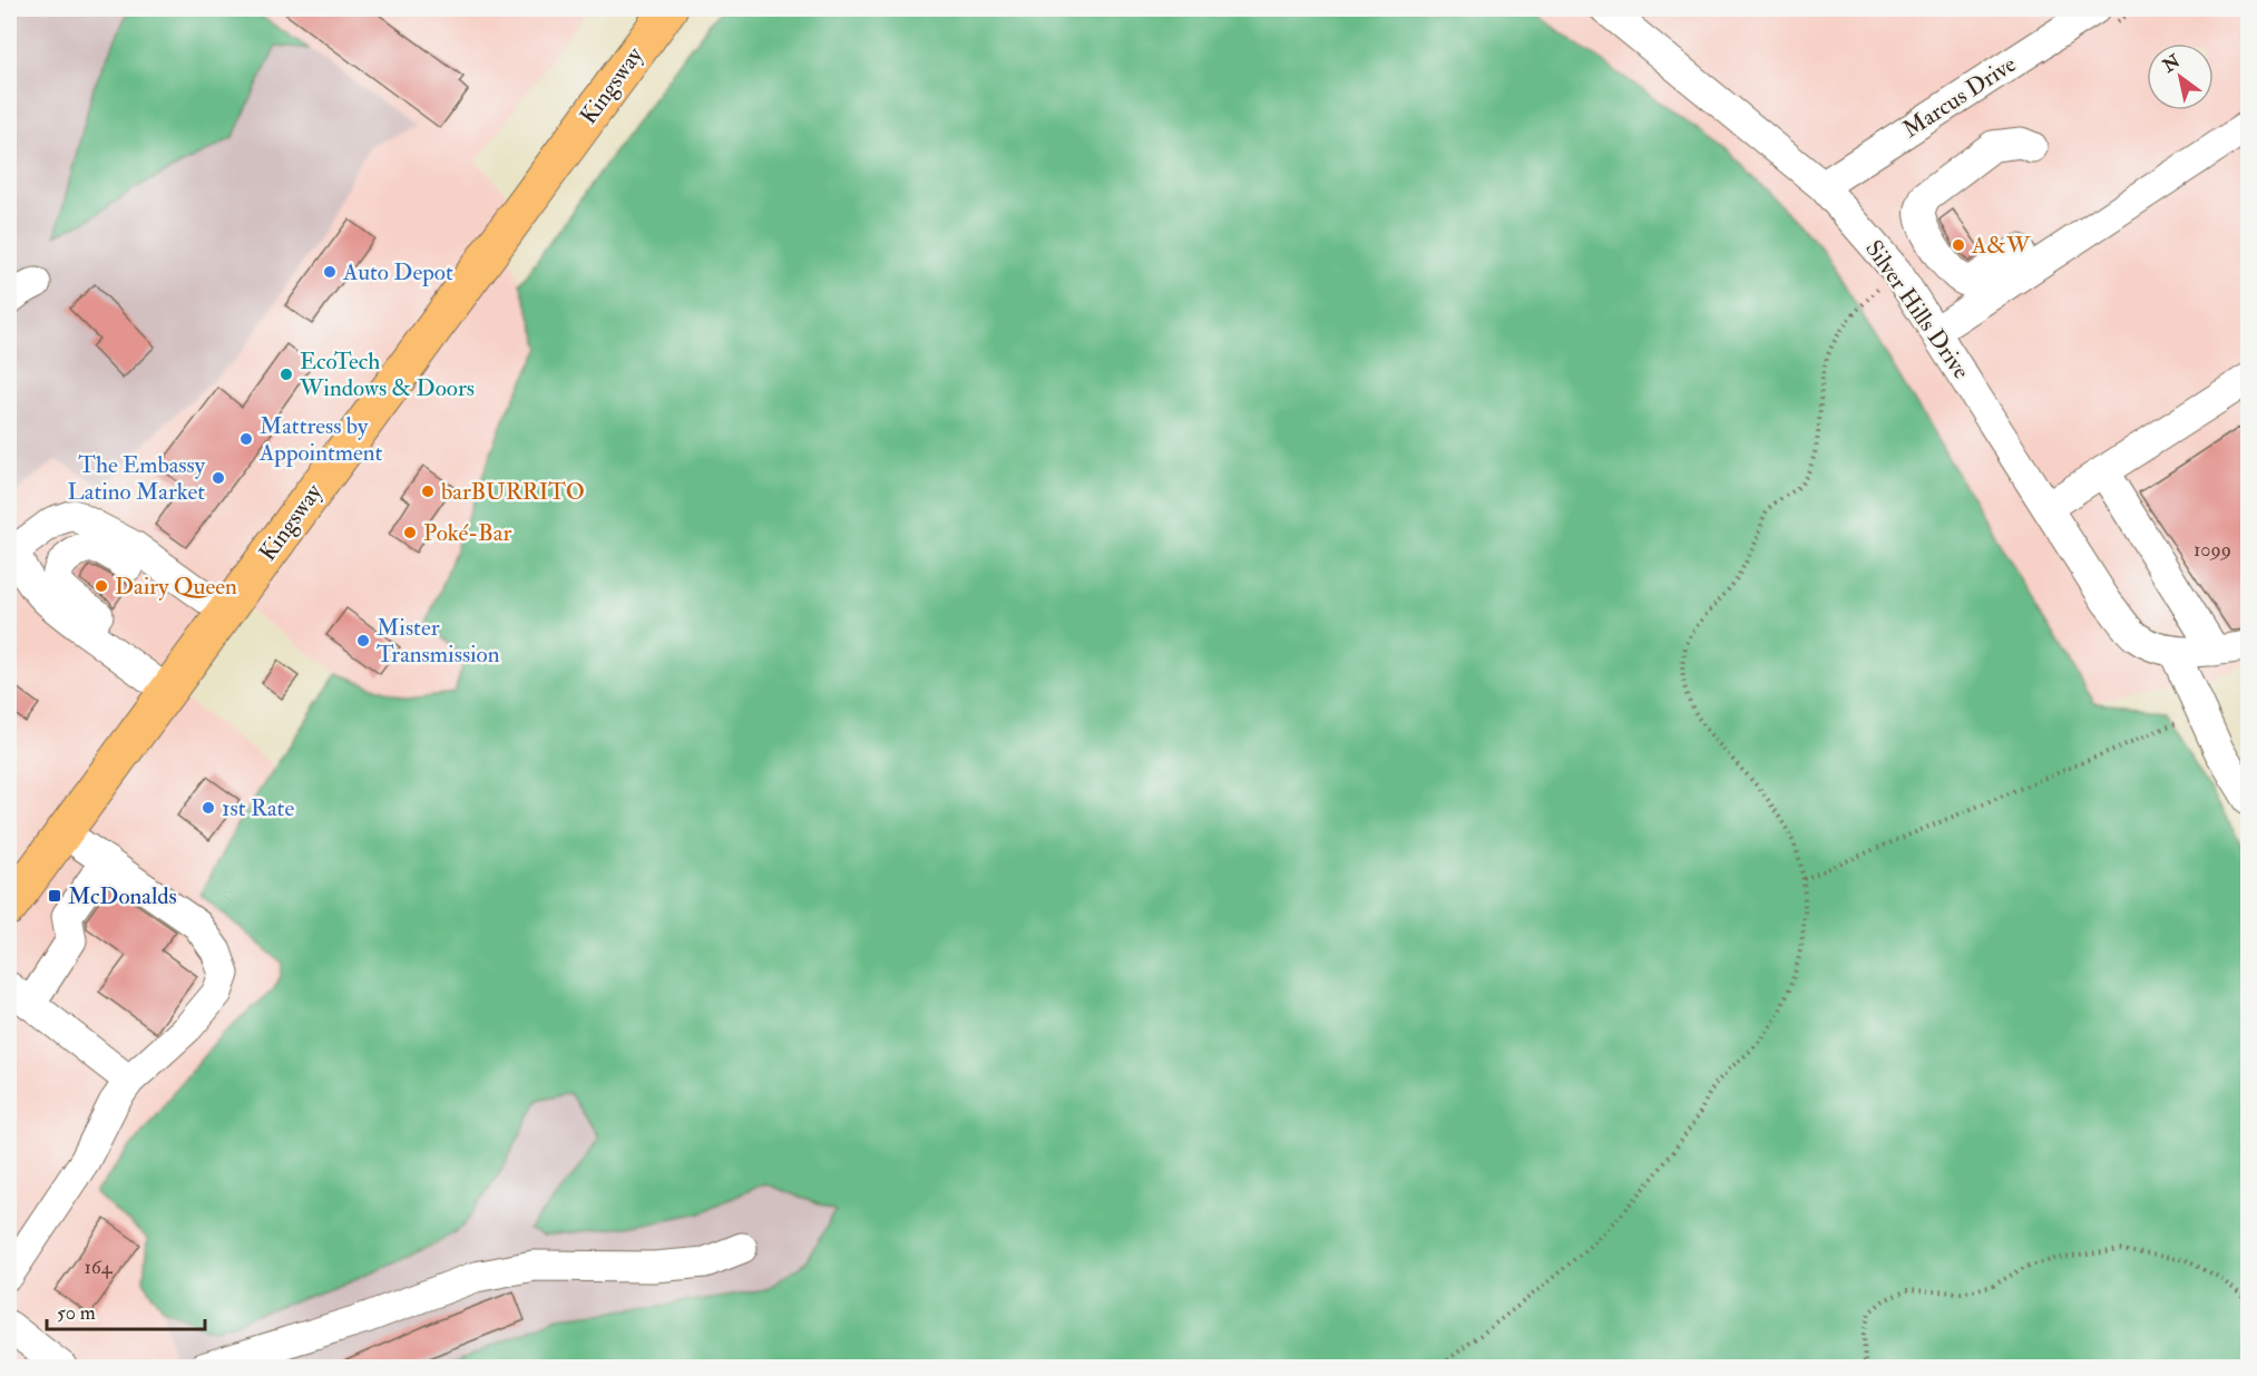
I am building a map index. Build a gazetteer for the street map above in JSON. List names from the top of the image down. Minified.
{"streets":{"main road":["Kingsway"],"street":["Marcus Drive","Silver Hills Drive"]},"crossings":[["Marcus Drive","Silver Hills Drive"]],"places":{"other":["A&W","Auto Depot","EcoTech Windows & Doors","Mattress by Appointment","The Embassy Latino Market","barBURRITO","Poké-Bar","Dairy Queen","Mister Transmission","1st Rate"],"transit":["McDonalds"]},"house_numbers":["1099","164"],"scale_bar":"50 m","north":"top left"}
